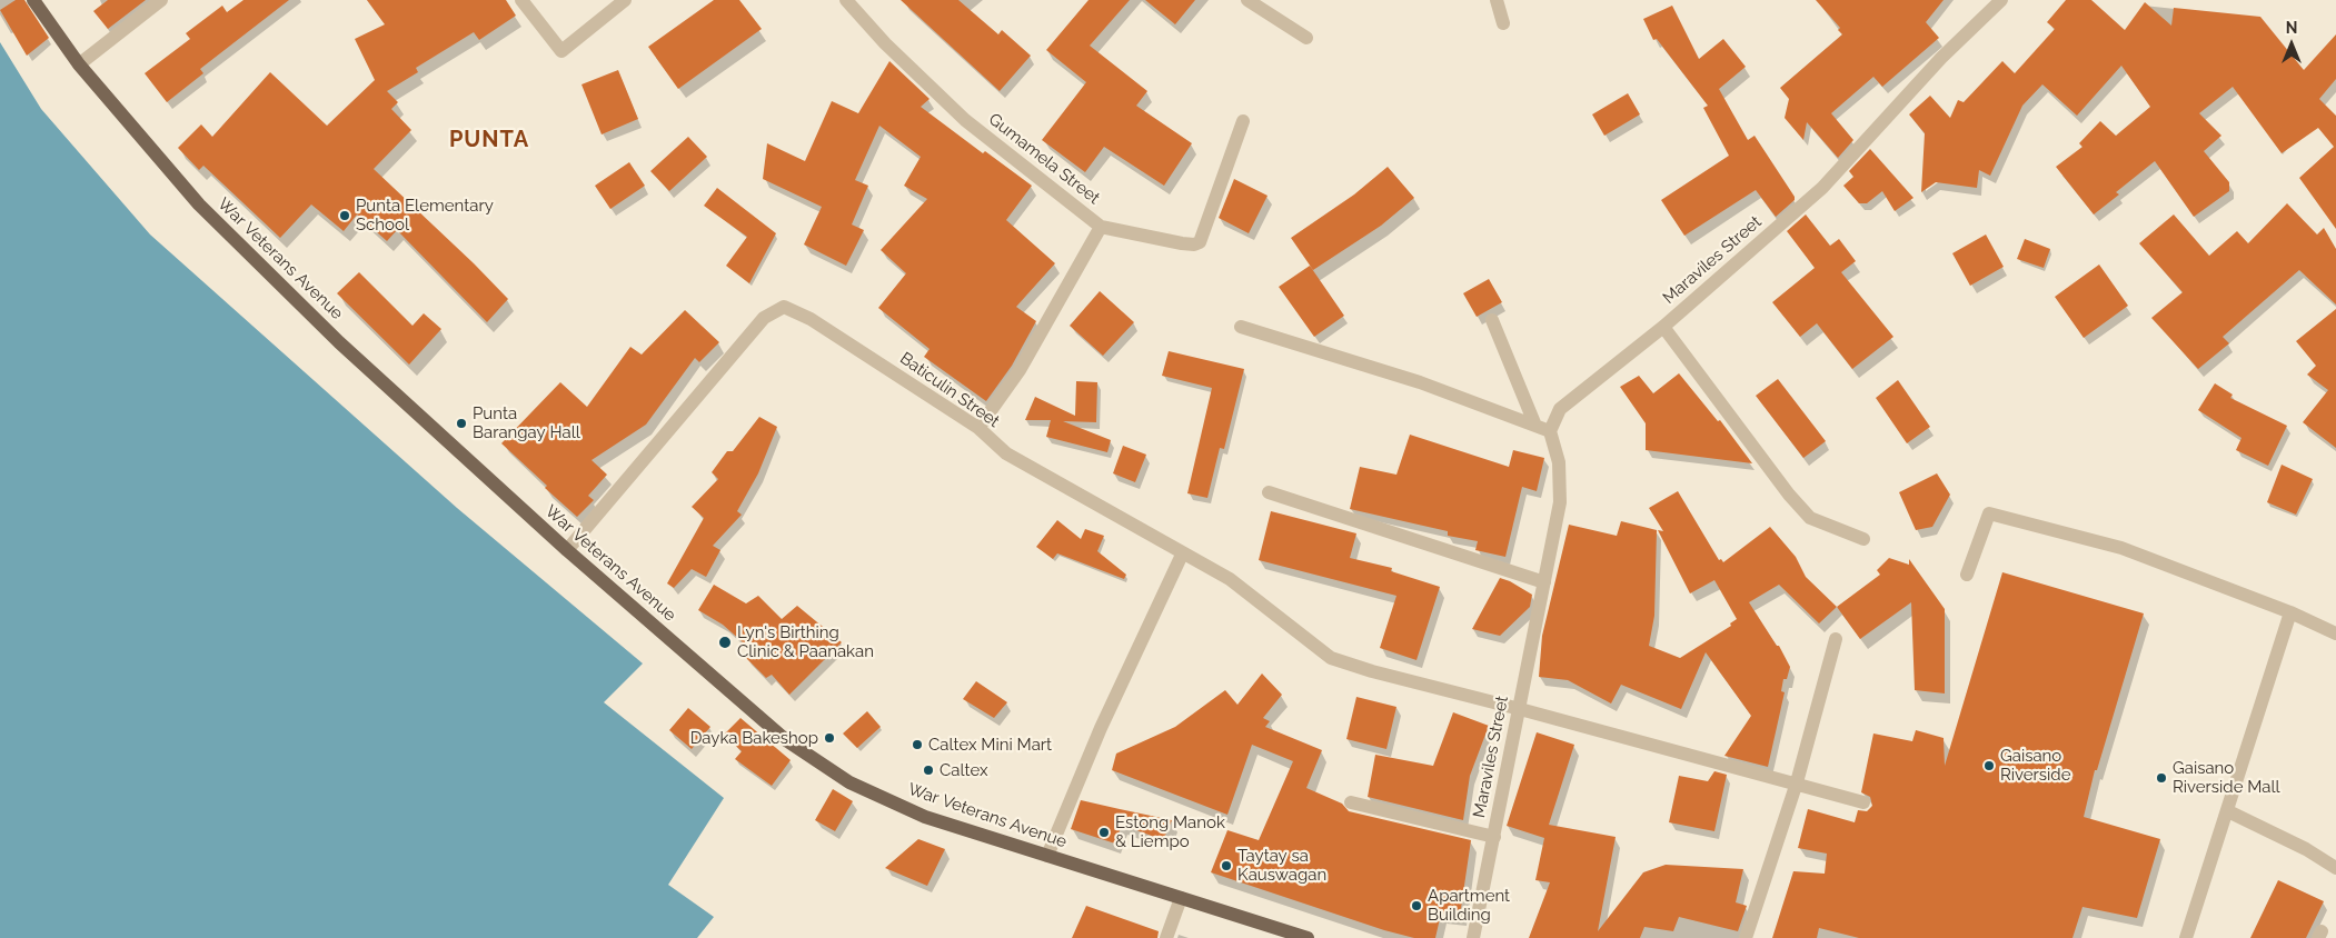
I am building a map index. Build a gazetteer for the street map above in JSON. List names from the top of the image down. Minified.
{"streets":{"main road":["War Veterans Avenue"],"street":["Gumamela Street","Maraviles Street","Baticulin Street"]},"crossings":[["Gumamela Street","Baticulin Street"],["War Veterans Avenue","Baticulin Street"],["Maraviles Street","Baticulin Street"]],"districts":["PUNTA"],"places":["Punta Elementary School","Punta Barangay Hall","Lyn's Birthing Clinic & Paanakan","Dayka Bakeshop","Caltex Mini Mart","Gaisano Riverside","Caltex","Gaisano Riverside Mall","Estong Manok & Liempo","Taytay sa Kauswagan","Apartment Building"],"north":"top"}
